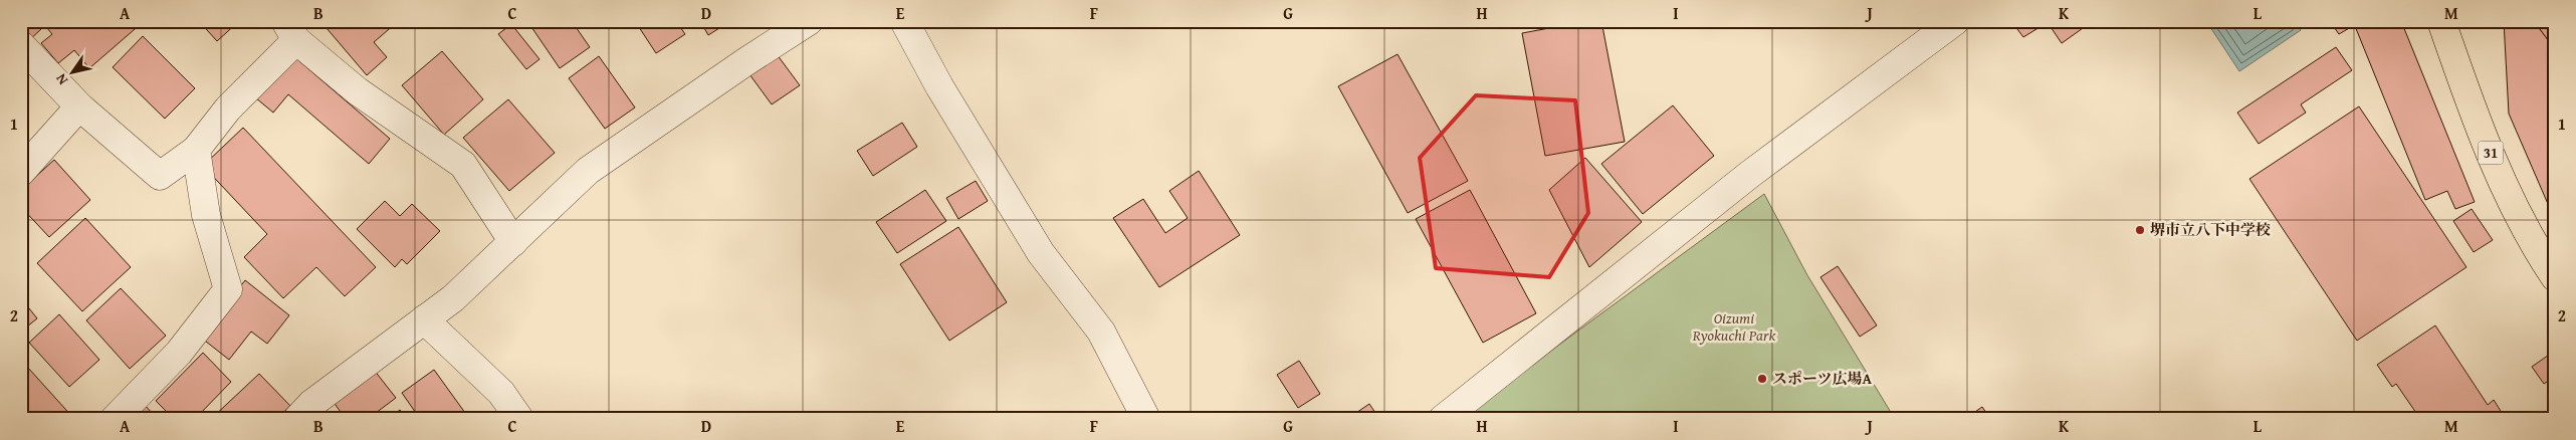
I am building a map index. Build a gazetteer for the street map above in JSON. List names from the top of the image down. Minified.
{"streets":{"main road":["31"]},"parks":["Oizumi Ryokuchi Park"],"places":["堺市立八下中学校","スポーツ広場A"],"north":"bottom left","grid":{"columns":["A","B","C","D","E","F","G","H","I","J","K","L","M"],"rows":["1","2"]}}
